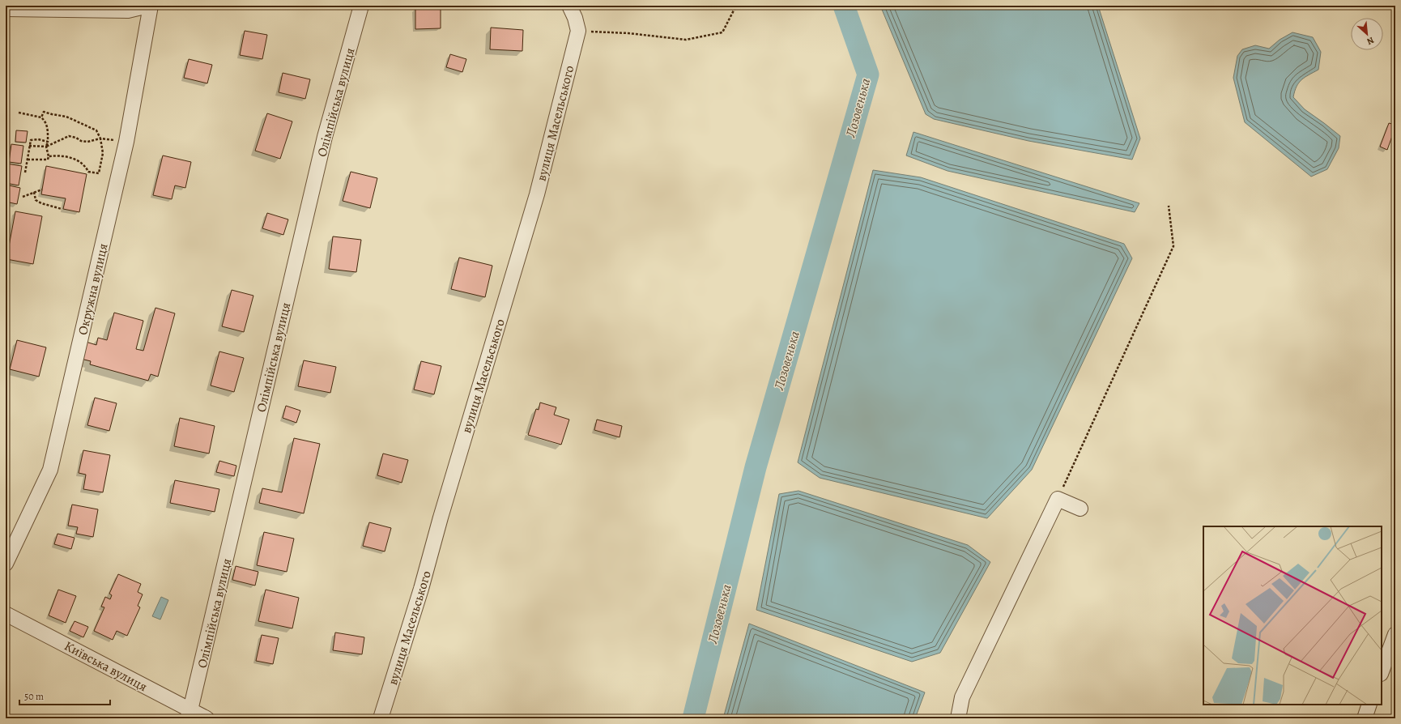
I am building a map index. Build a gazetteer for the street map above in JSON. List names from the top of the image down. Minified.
{"streets":{"street":["Олімпійська вулиця","вулиця Масельського","Окружна вулиця","Київська вулиця"]},"crossings":[["Олімпійська вулиця","Київська вулиця"]],"water":["Лозовенька"],"scale_bar":"50 m","north":"bottom right"}
